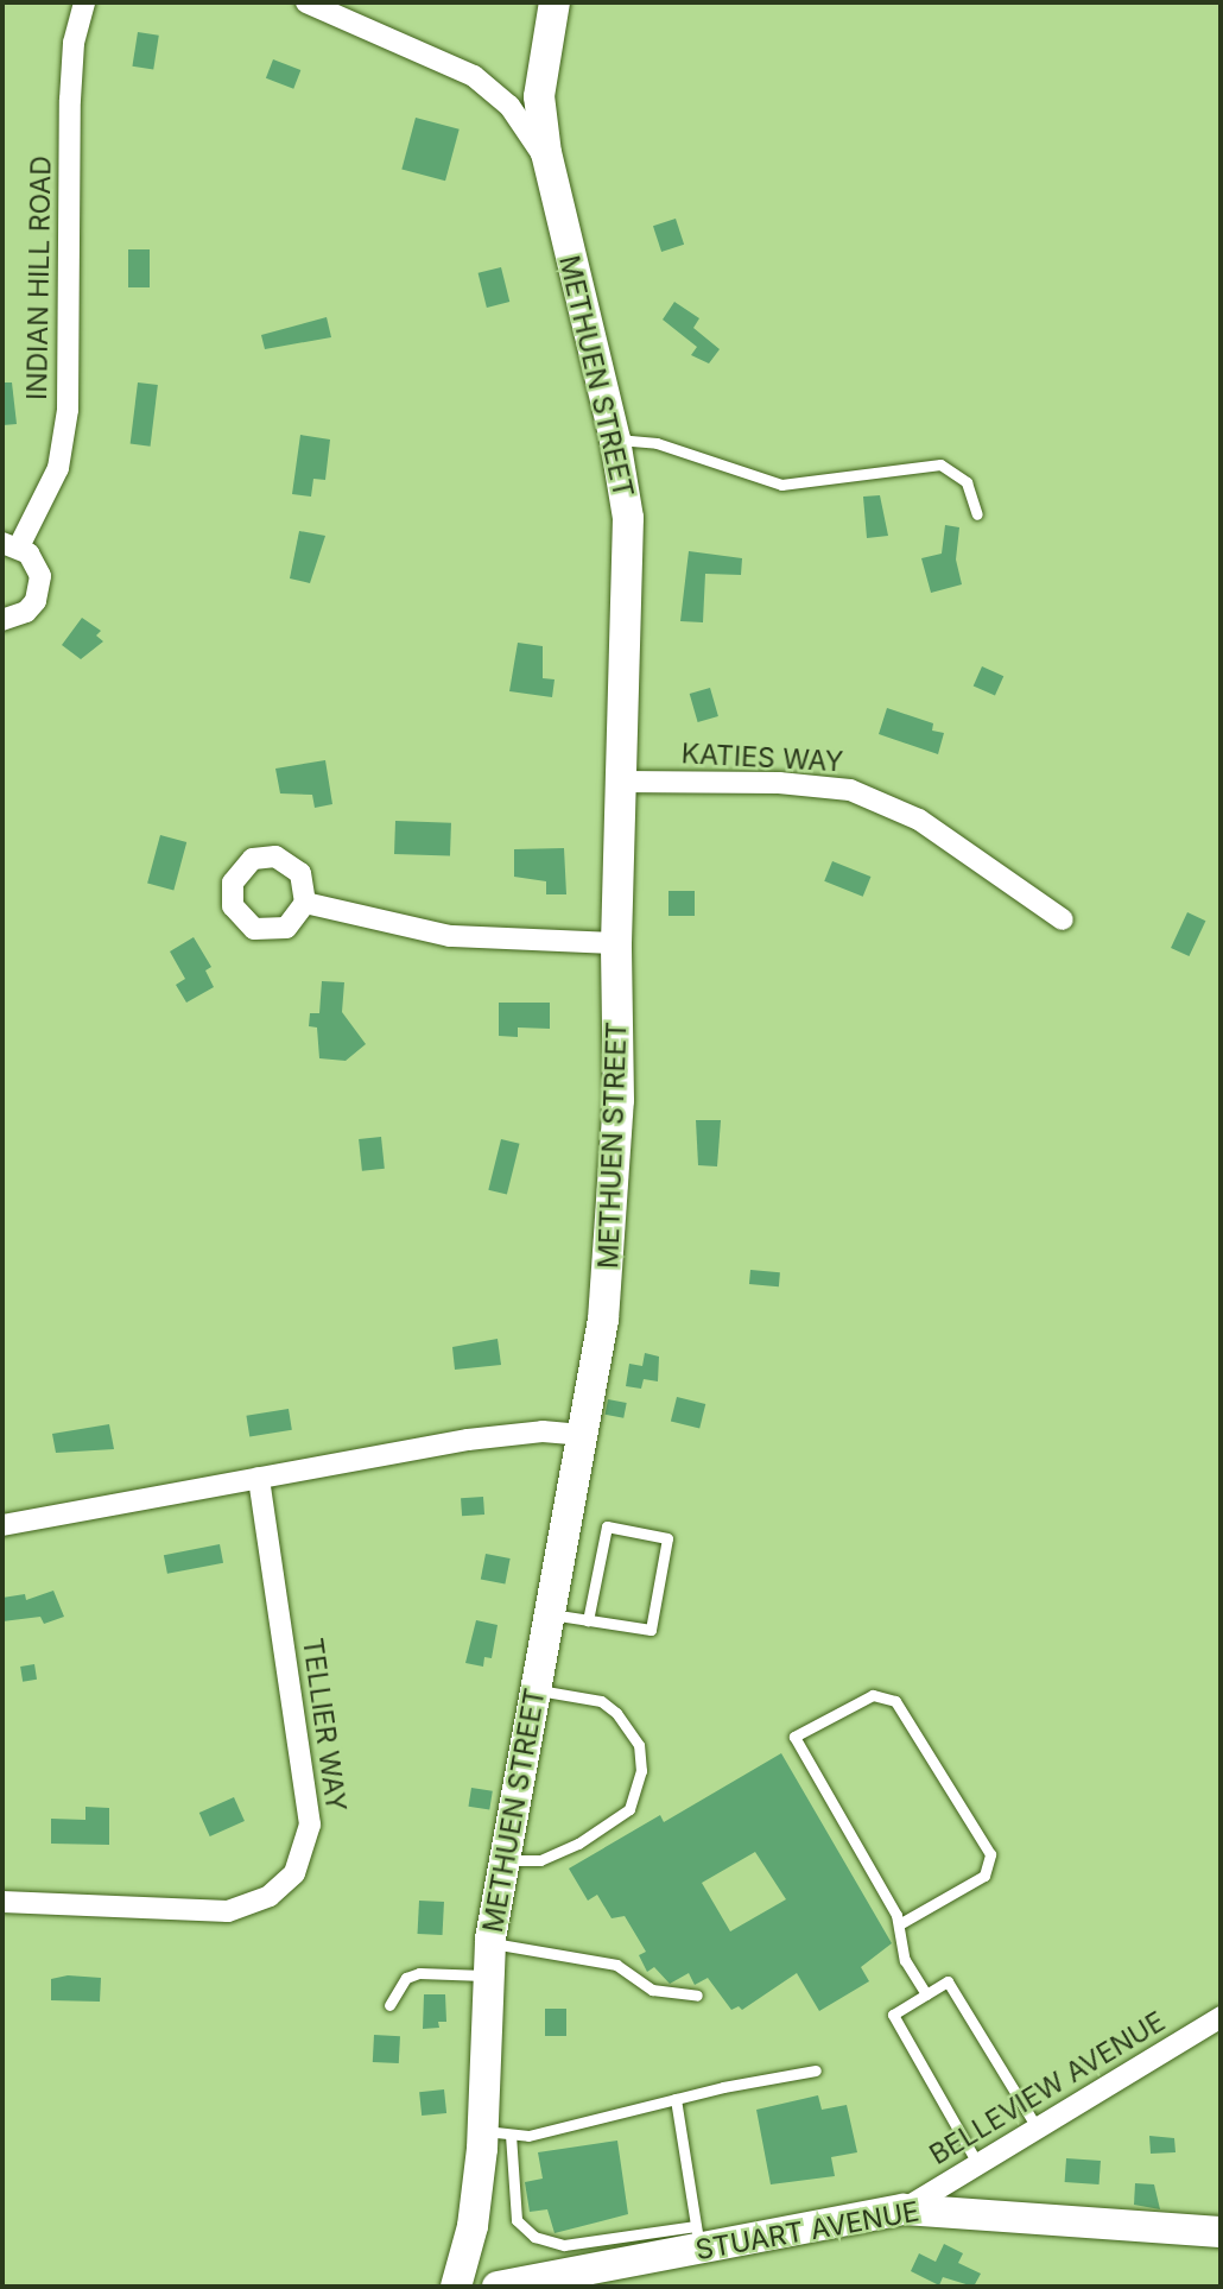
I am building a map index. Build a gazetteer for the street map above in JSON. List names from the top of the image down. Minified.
{"streets":{"street":["INDIAN HILL ROAD","METHUEN STREET","KATIES WAY","TELLIER WAY","BELLEVIEW AVENUE","STUART AVENUE"]},"crossings":[["METHUEN STREET","KATIES WAY"],["BELLEVIEW AVENUE","STUART AVENUE"]]}
